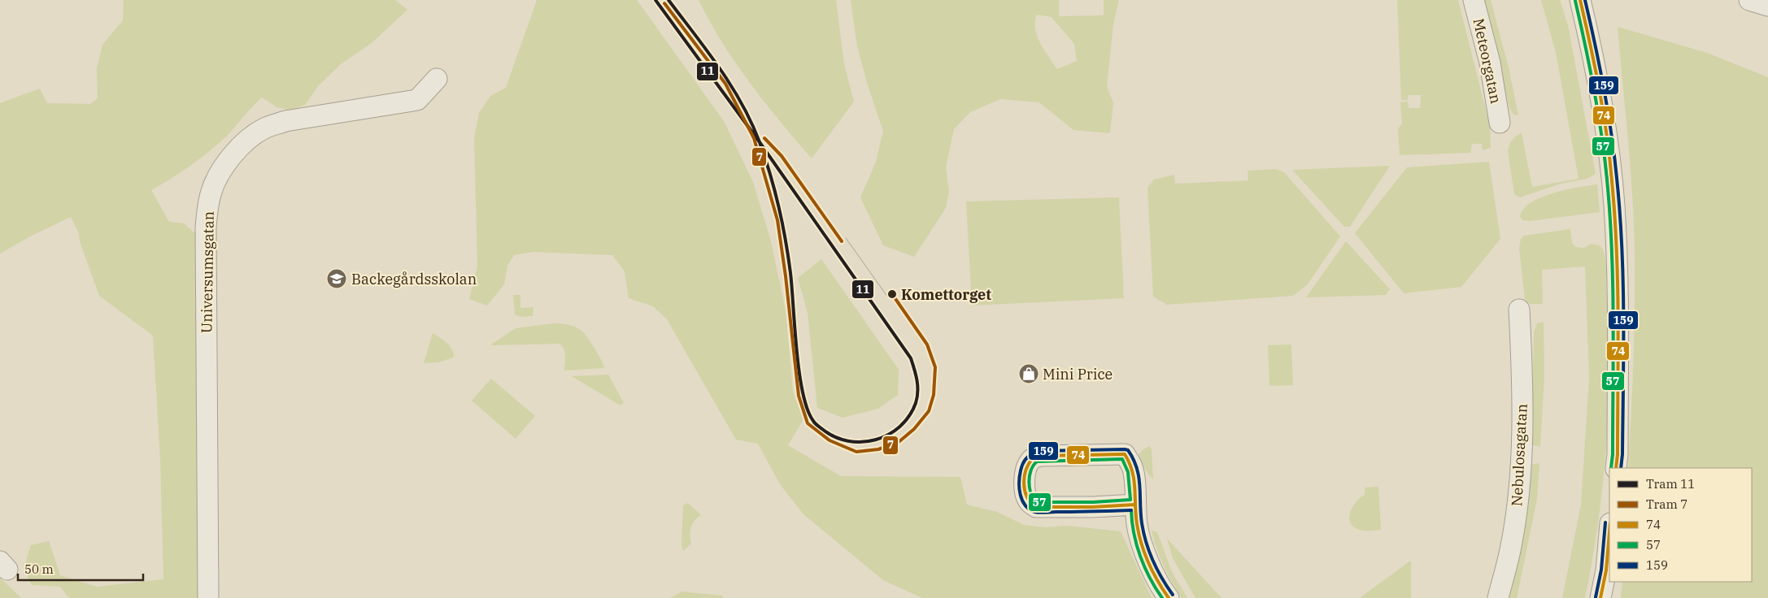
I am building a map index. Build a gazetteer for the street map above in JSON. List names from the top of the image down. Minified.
{"streets":{"street":["Meteorgatan","Universumsgatan","Nebulosagatan"]},"places":{"school or university":["Backegårdsskolan"],"other":["Komettorget"],"shop":["Mini Price"]},"lines":["tram line 11","transit line 74","transit line 159","transit line 57","tram line 7"],"legend":["Tram 11","Tram 7","74","57","159"],"scale_bar":"50 m"}
